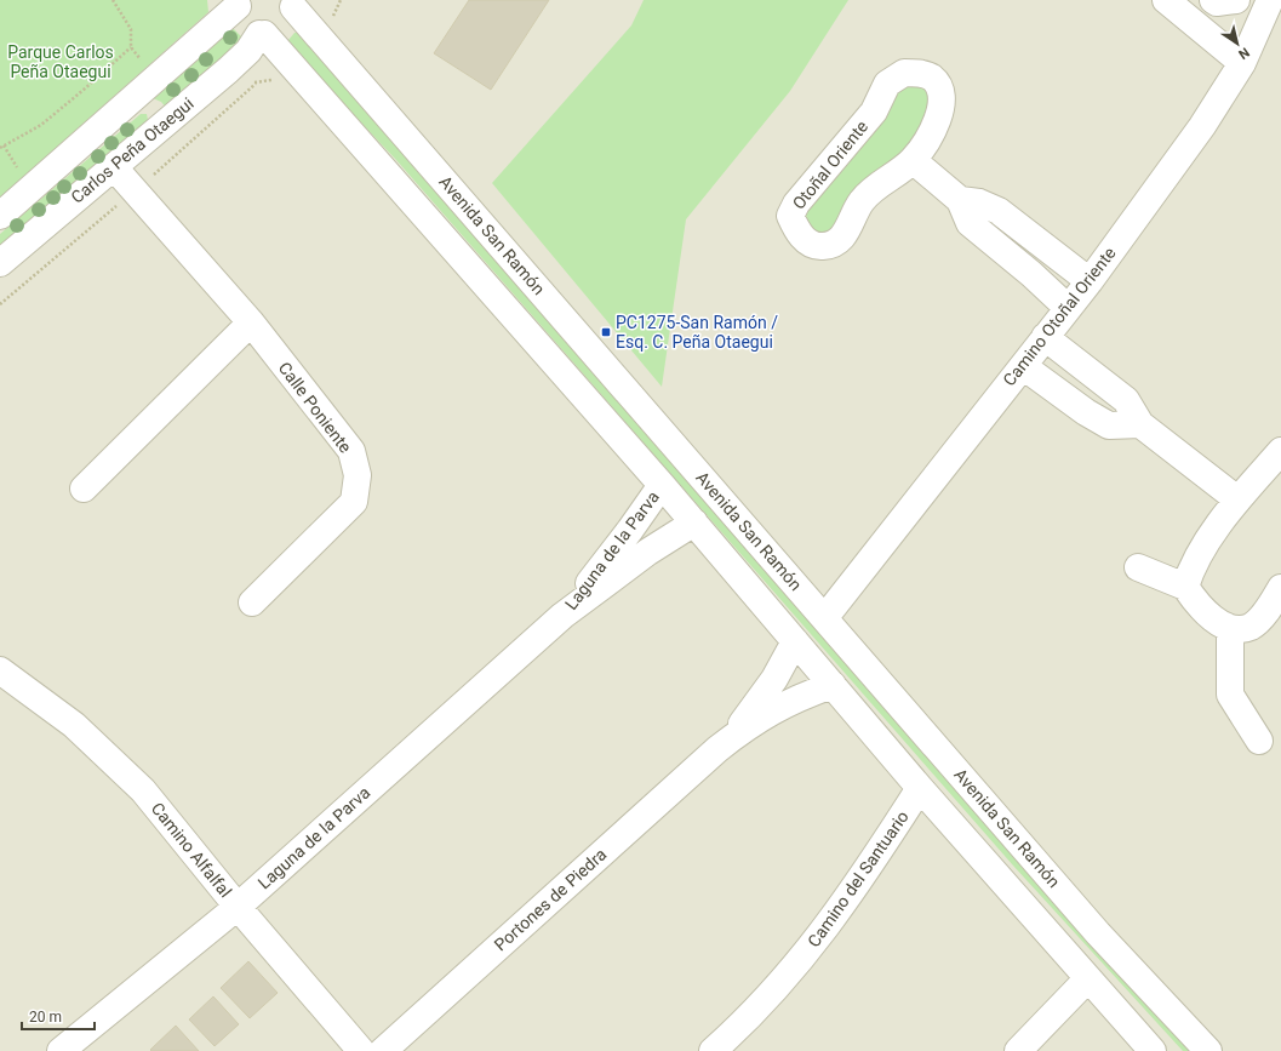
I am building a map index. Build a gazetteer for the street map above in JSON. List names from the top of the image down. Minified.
{"streets":{"street":["Carlos Peña Otaegui","Otoñal Oriente","Avenida San Ramón","Camino Otoñal Oriente","Calle Poniente","Laguna de la Parva","Camino Alfalfal","Camino del Santuario","Portones de Piedra"]},"crossings":[["Carlos Peña Otaegui","Calle Poniente"],["Avenida San Ramón","Camino Otoñal Oriente"],["Laguna de la Parva","Camino Alfalfal"]],"parks":["Parque Carlos Peña Otaegui"],"places":{"transit":["PC1275-San Ramón / Esq. C. Peña Otaegui"]},"scale_bar":"20 m","north":"bottom right"}
